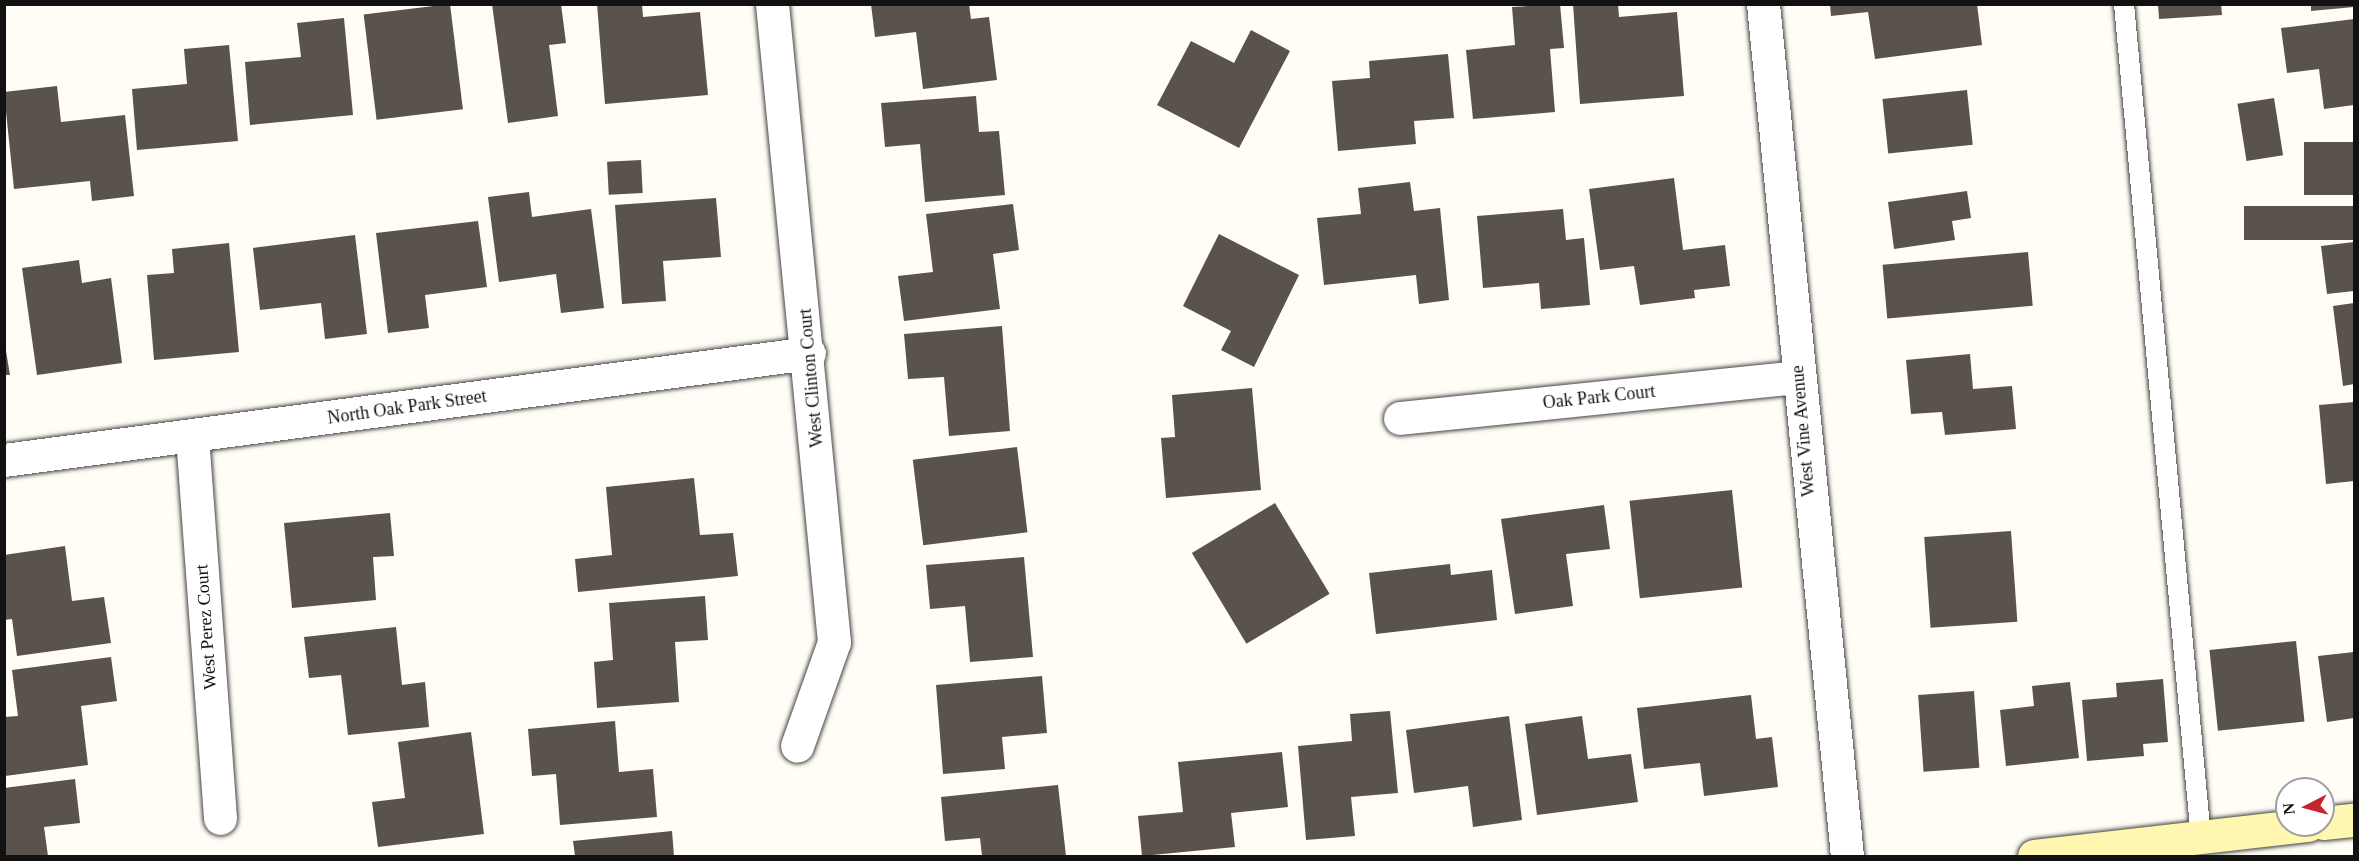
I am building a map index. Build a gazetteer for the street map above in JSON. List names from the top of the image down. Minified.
{"streets":{"street":["West Clinton Court","Oak Park Court","North Oak Park Street","West Vine Avenue","West Perez Court"]},"crossings":[["West Clinton Court","North Oak Park Street"],["Oak Park Court","West Vine Avenue"],["North Oak Park Street","West Perez Court"]],"north":"left"}
